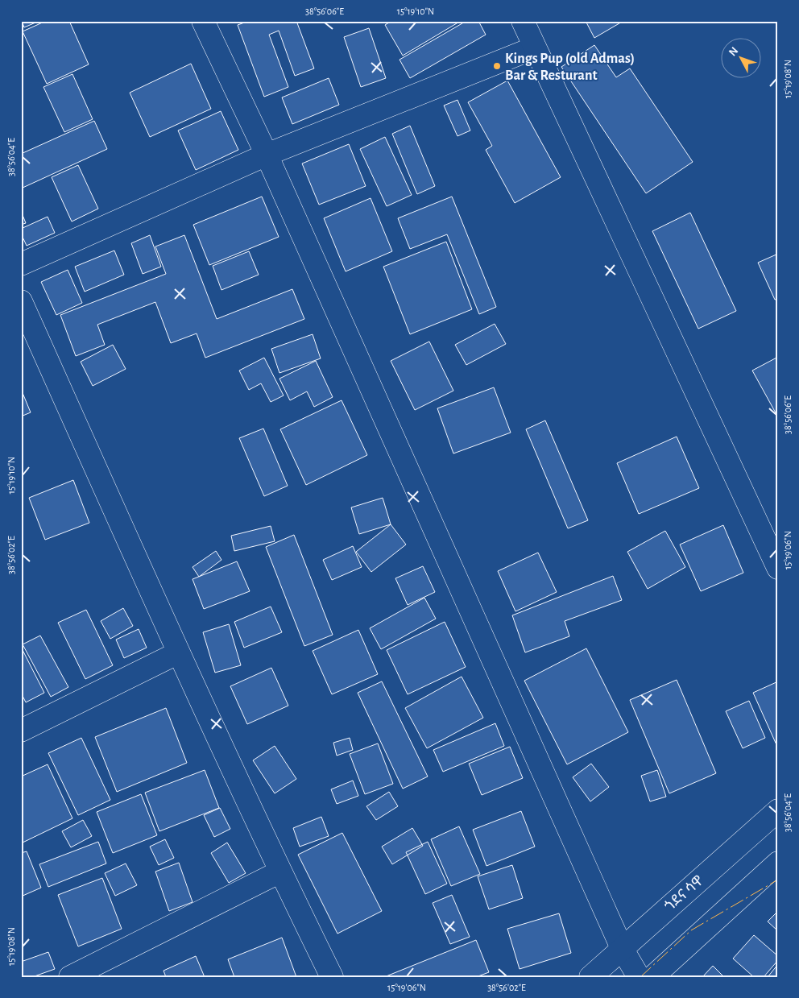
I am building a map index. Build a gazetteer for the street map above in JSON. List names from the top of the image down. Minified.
{"streets":{"street":["ጎደና ሳዋ"]},"places":["Kings Pup (old Admas) Bar & Resturant"],"north":"top left","coordinates":["38°56'06\"E","15°19'10\"N","15°19'08\"N","38°56'04\"E","15°19'06\"N","38°56'02\"E"]}
